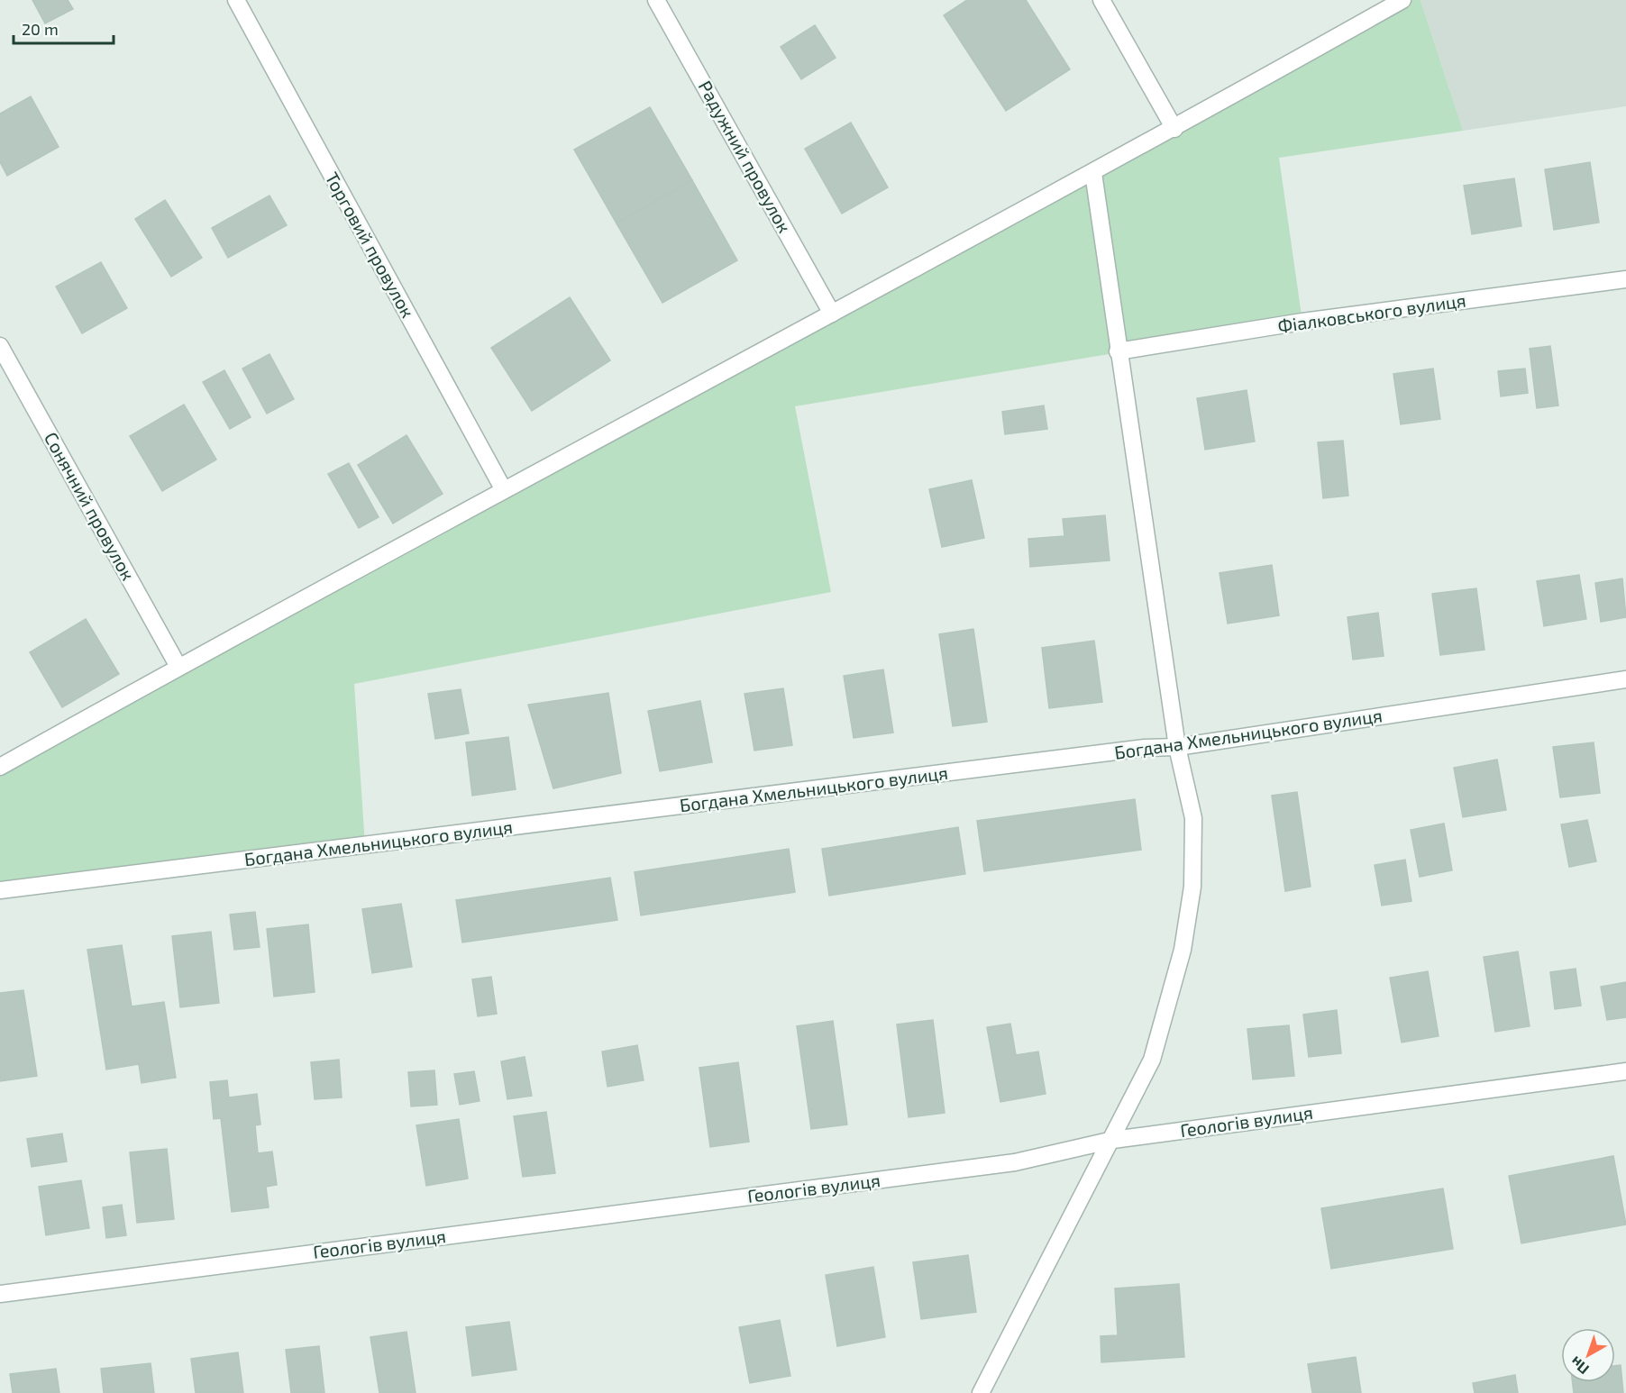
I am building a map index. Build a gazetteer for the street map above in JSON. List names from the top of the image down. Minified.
{"streets":{"street":["Радужний провулок","Торговий провулок","Фіалковського вулиця","Сонячний провулок","Богдана Хмельницького вулиця","Геологів вулиця"]},"scale_bar":"20 m","north":"bottom left"}
